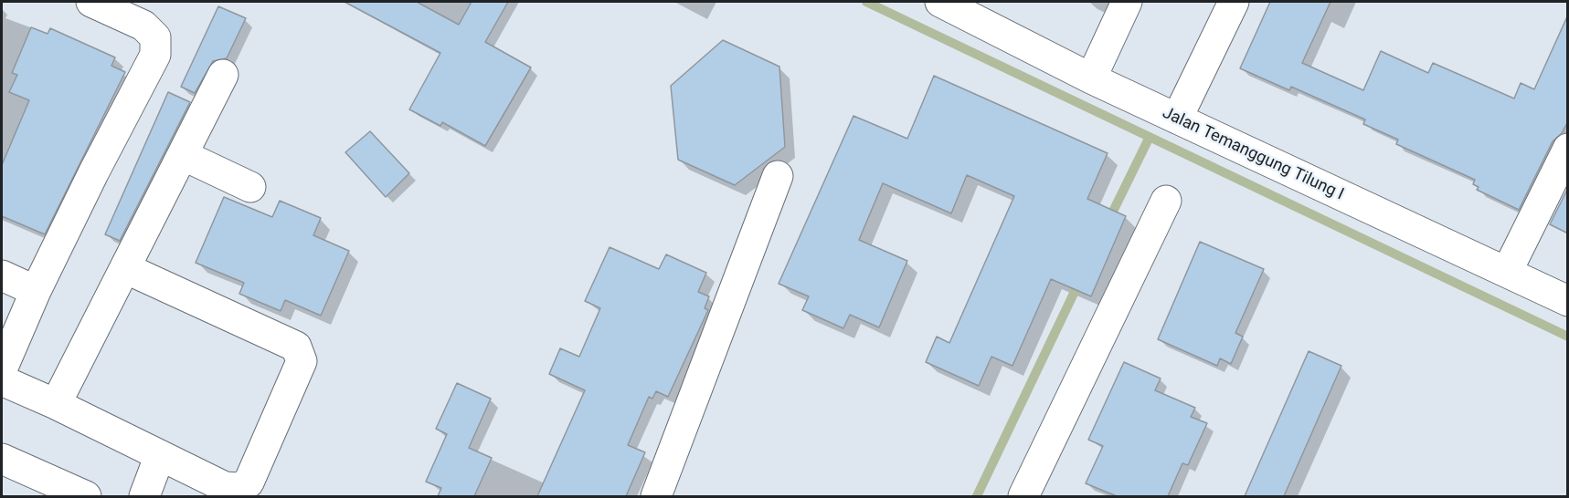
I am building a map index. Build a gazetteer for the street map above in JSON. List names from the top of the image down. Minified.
{"streets":{"main road":["Jalan Temanggung Tilung I"]}}
